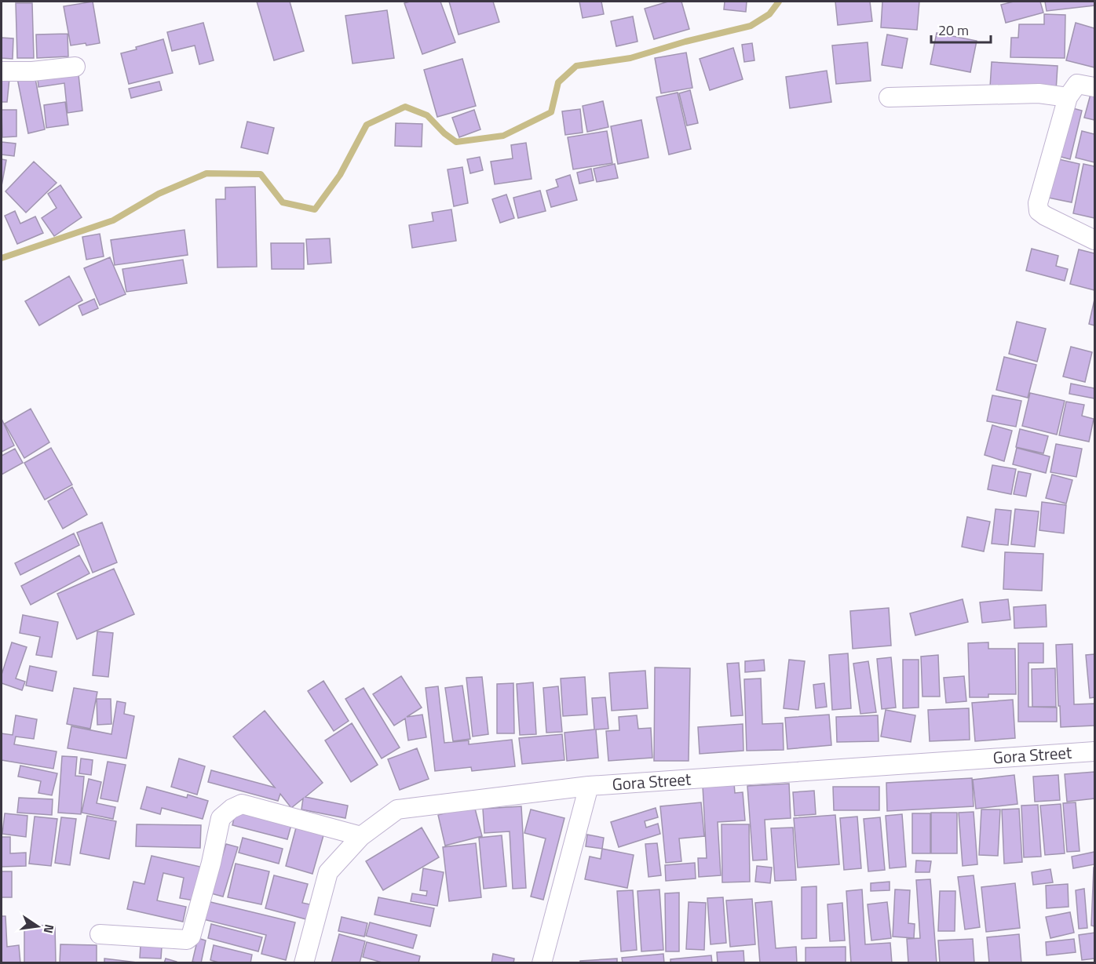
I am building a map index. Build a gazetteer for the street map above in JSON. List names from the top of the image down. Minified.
{"streets":{"street":["Gora Street"]},"scale_bar":"20 m","north":"right"}
